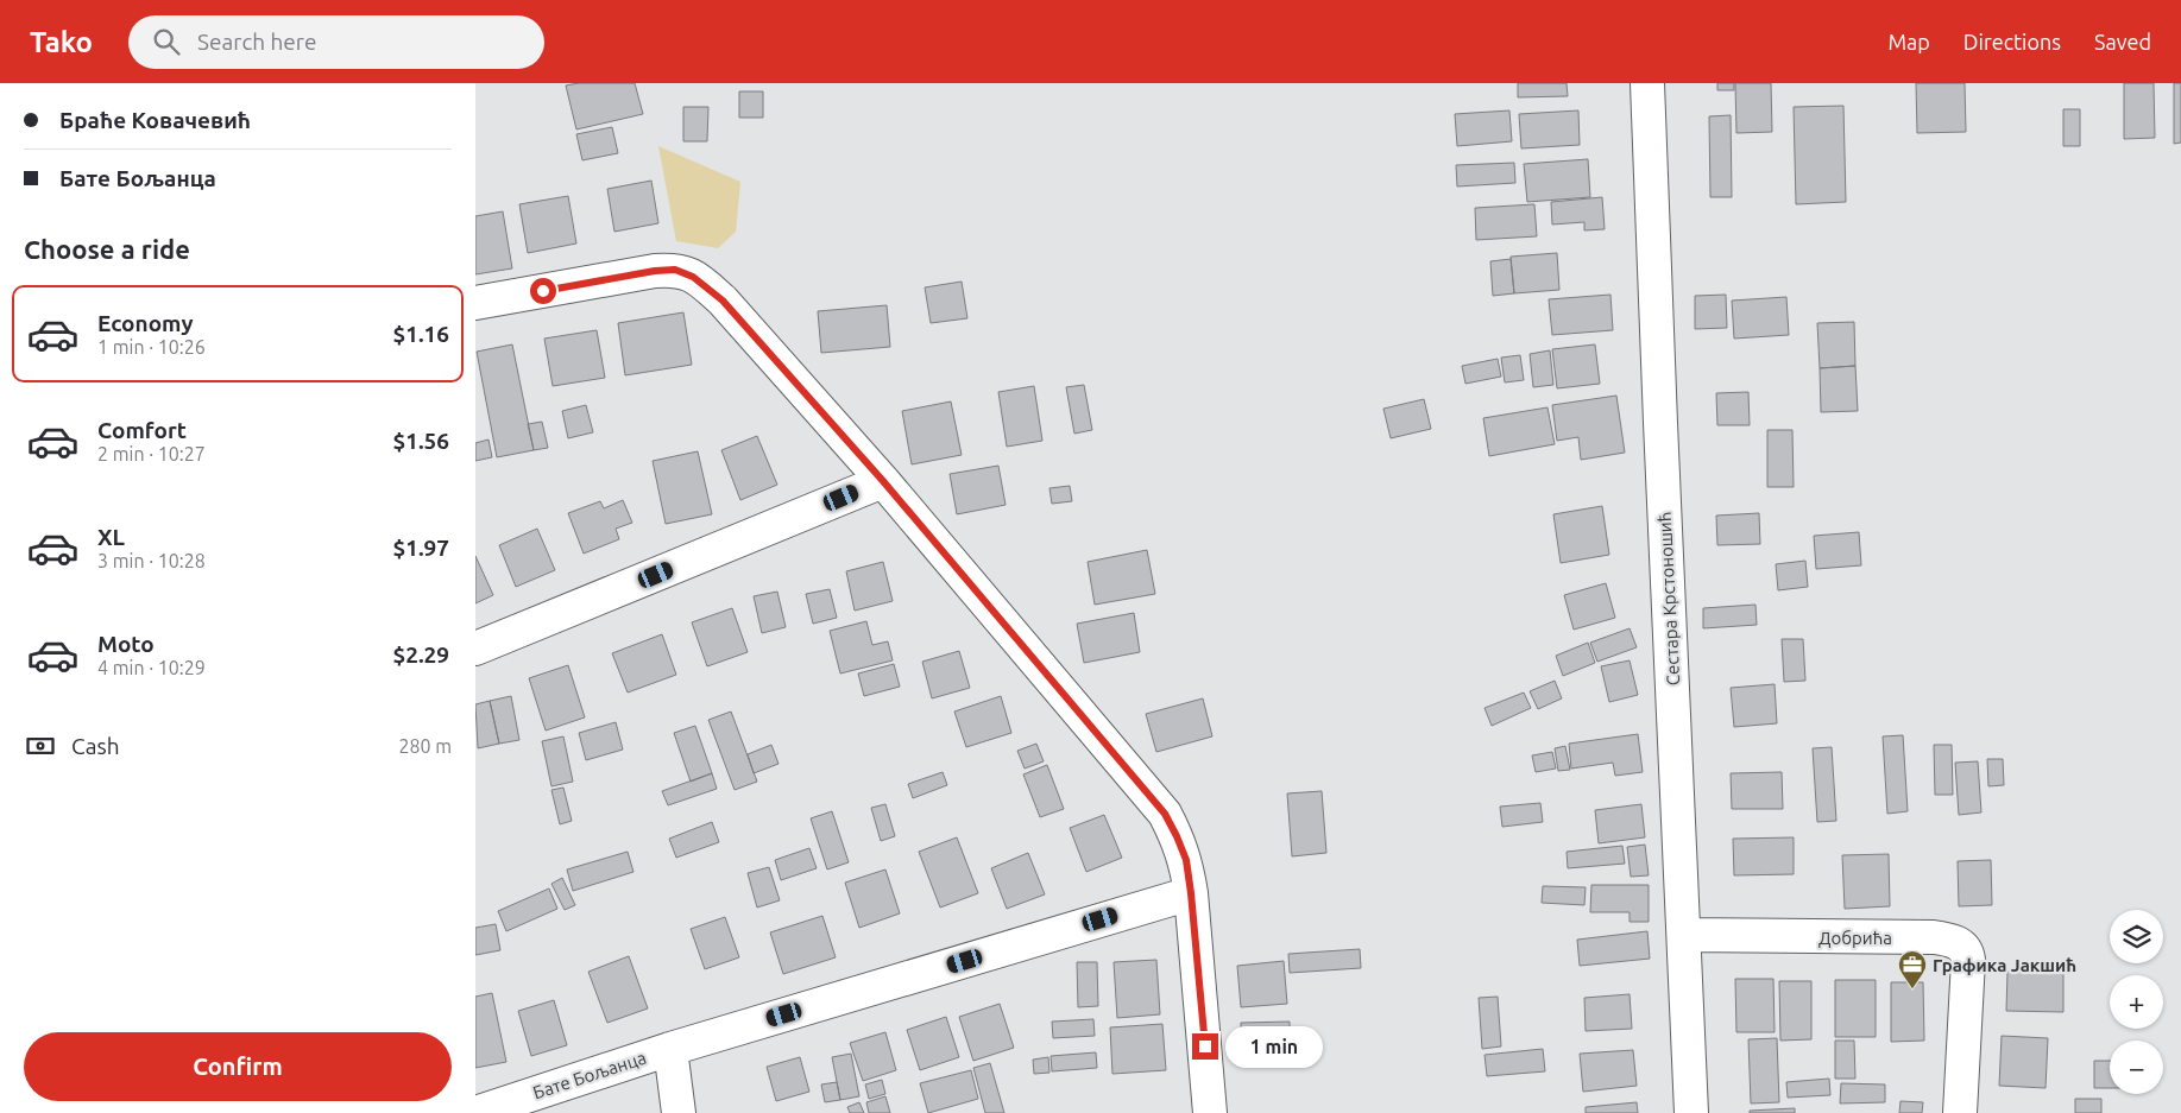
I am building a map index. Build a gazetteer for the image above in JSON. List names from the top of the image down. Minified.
{"streets":{"street":["Сестара Крстоношић","Добрића","Бате Бољанца"]},"crossings":[["Сестара Крстоношић","Добрића"]],"places":{"office":["Графика Јакшић"]},"page":{"header":"Tako","search":"Search here","nav":["Map","Directions","Saved"],"banner":["Браће Ковачевић","Бате Бољанца"],"heading":"Choose a ride","list":[{"name":"Economy","note":"1 min · 10:26","value":"$1.16"},{"name":"Comfort","note":"2 min · 10:27","value":"$1.56"},{"name":"XL","note":"3 min · 10:28","value":"$1.97"},{"name":"Moto","note":"4 min · 10:29","value":"$2.29"}],"pay":["Cash","280 m"],"map_buttons":["+","−"],"buttons":"Confirm","bubble":"1 min"}}
